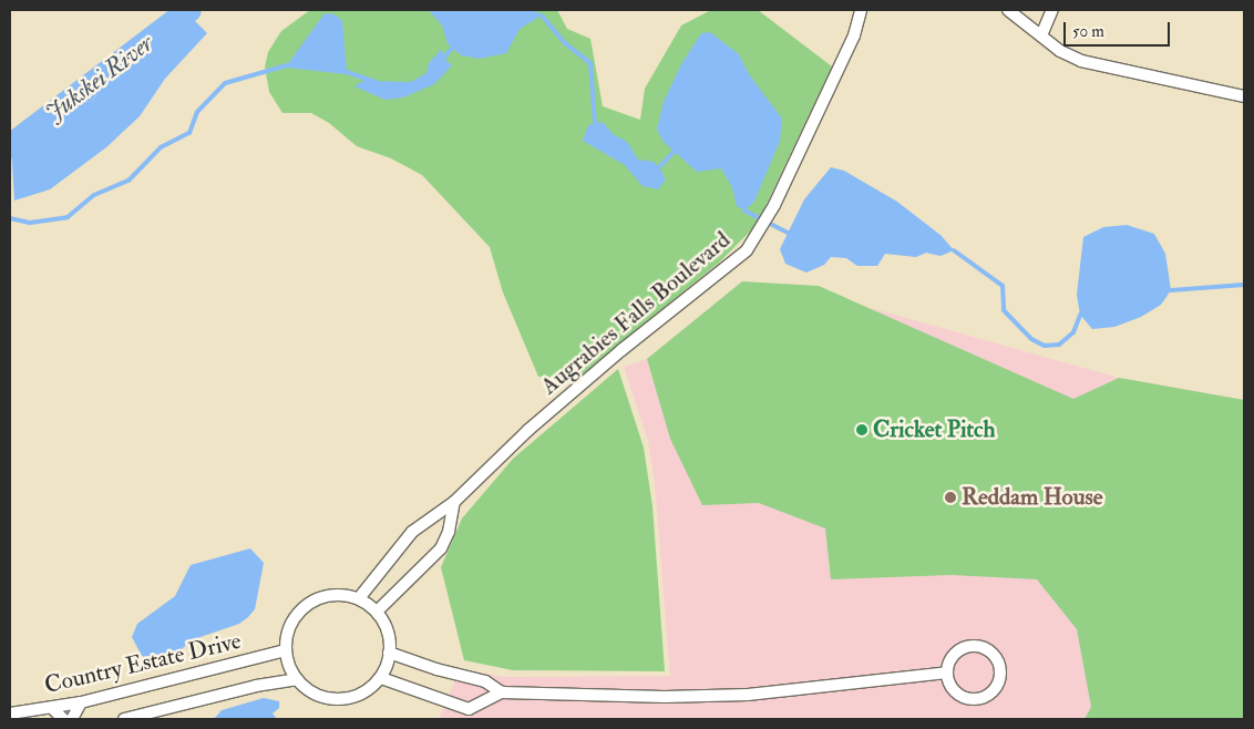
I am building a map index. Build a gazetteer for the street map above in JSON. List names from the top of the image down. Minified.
{"streets":{"street":["Augrabies Falls Boulevard","Country Estate Drive"]},"crossings":[["Augrabies Falls Boulevard","Country Estate Drive"]],"water":["Jukskei River"],"places":["Cricket Pitch","Reddam House"],"scale_bar":"50 m"}
